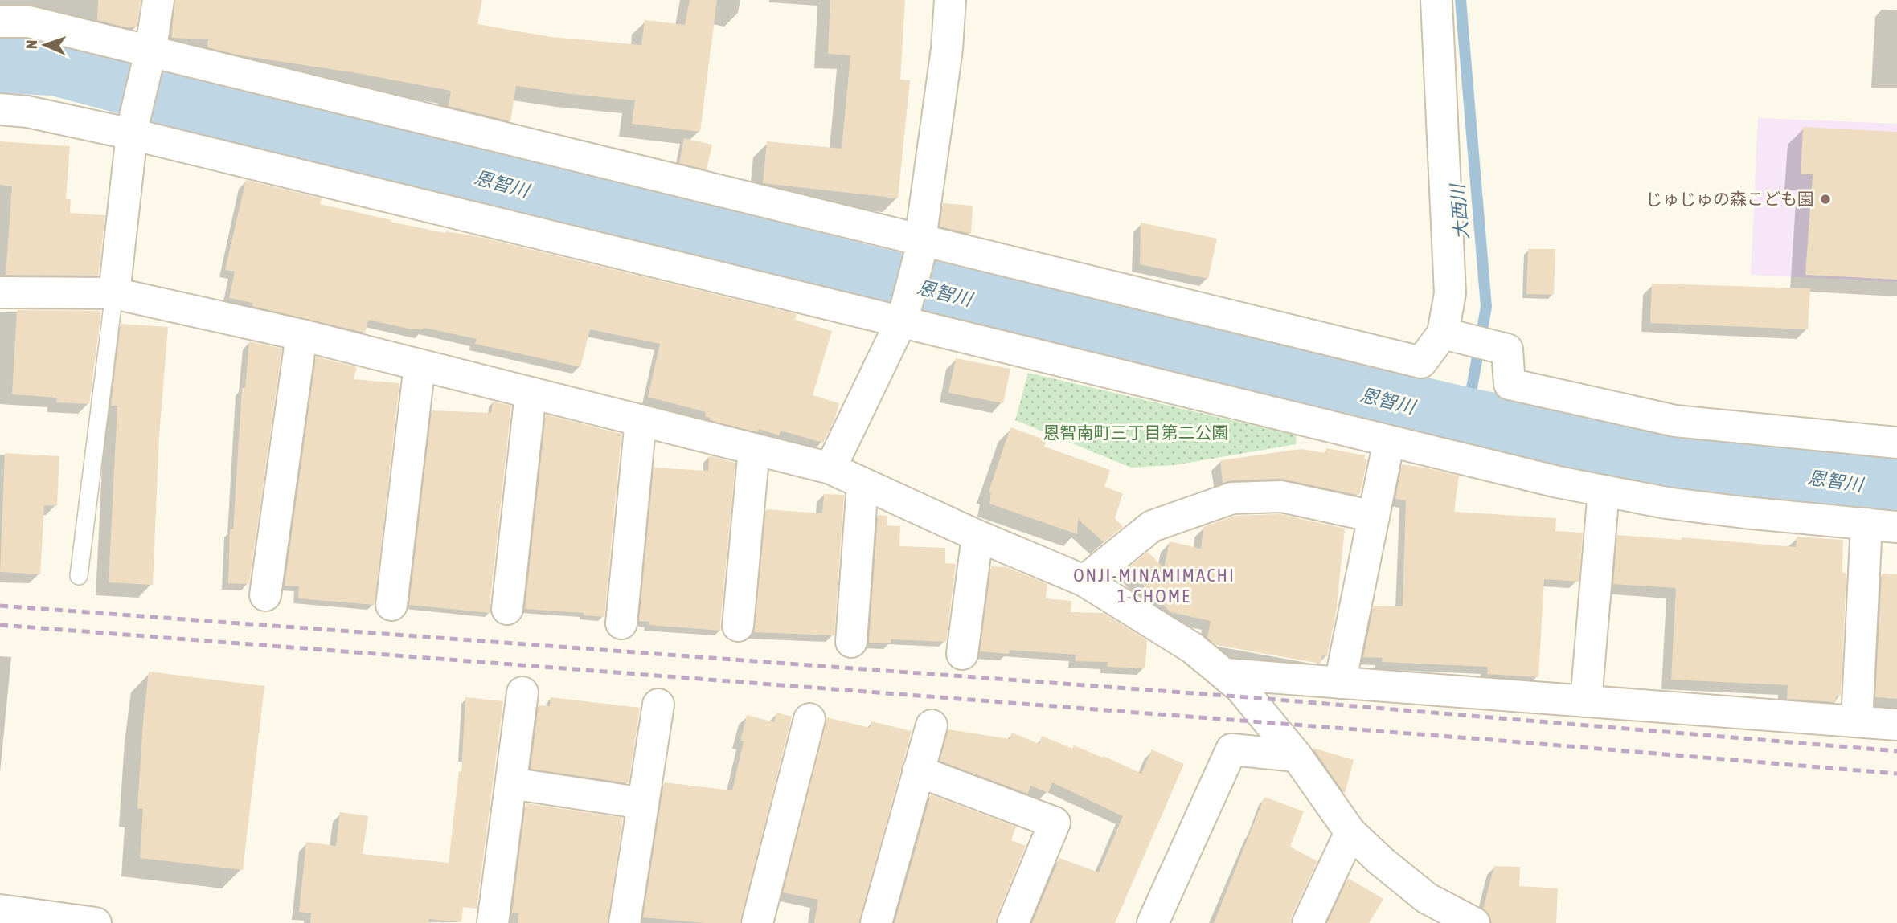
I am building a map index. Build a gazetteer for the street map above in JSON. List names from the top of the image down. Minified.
{"districts":["ONJI-MINAMIMACHI 1-CHOME"],"water":["恩智川","大西川"],"parks":["恩智南町三丁目第二公園"],"places":["じゅじゅの森こども園"],"north":"left"}
